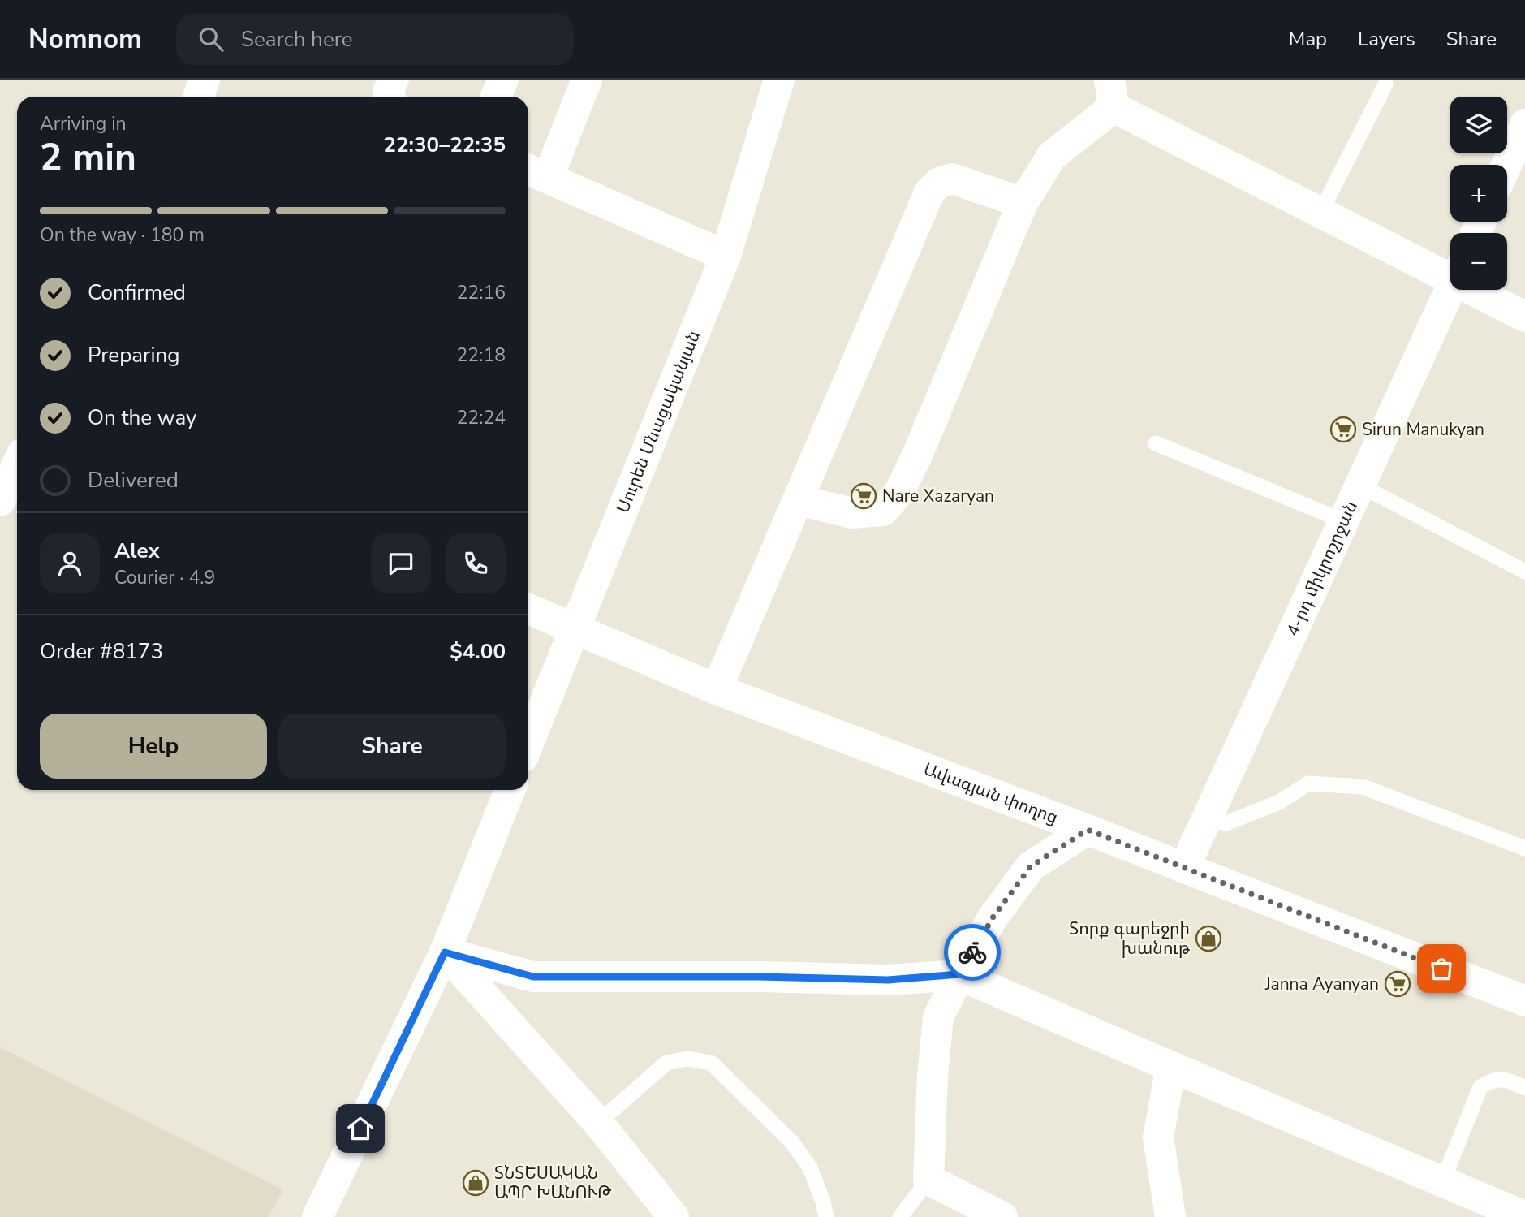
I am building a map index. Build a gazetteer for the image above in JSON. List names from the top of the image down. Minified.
{"streets":{"street":["Սուրեն Մնացականյան","4-րդ միկրոշրջան","Ավագյան փողոց"]},"crossings":[["Սուրեն Մնացականյան","Ավագյան փողոց"],["4-րդ միկրոշրջան","Ավագյան փողոց"]],"places":{"supermarket":["Sirun Manukyan","Nare Xazaryan","Janna Ayanyan"],"shop":["Տորք գարեջրի խանութ","ՏՆՏԵՍԱԿԱՆ ԱՊՐ ԽԱՆՈՒԹ"]},"page":{"header":"Nomnom","search":"Search here","nav":["Map","Layers","Share"],"map_buttons":["+","−"],"heading":["2 min","Arriving in","22:30–22:35"],"panel":["Alex","Courier · 4.9","Order #8173","$4.00"],"bar":"On the way · 180 m","list":[["Confirmed","22:16"],["Preparing","22:18"],["On the way","22:24"],"Delivered"],"buttons":["Help","Share"]}}
